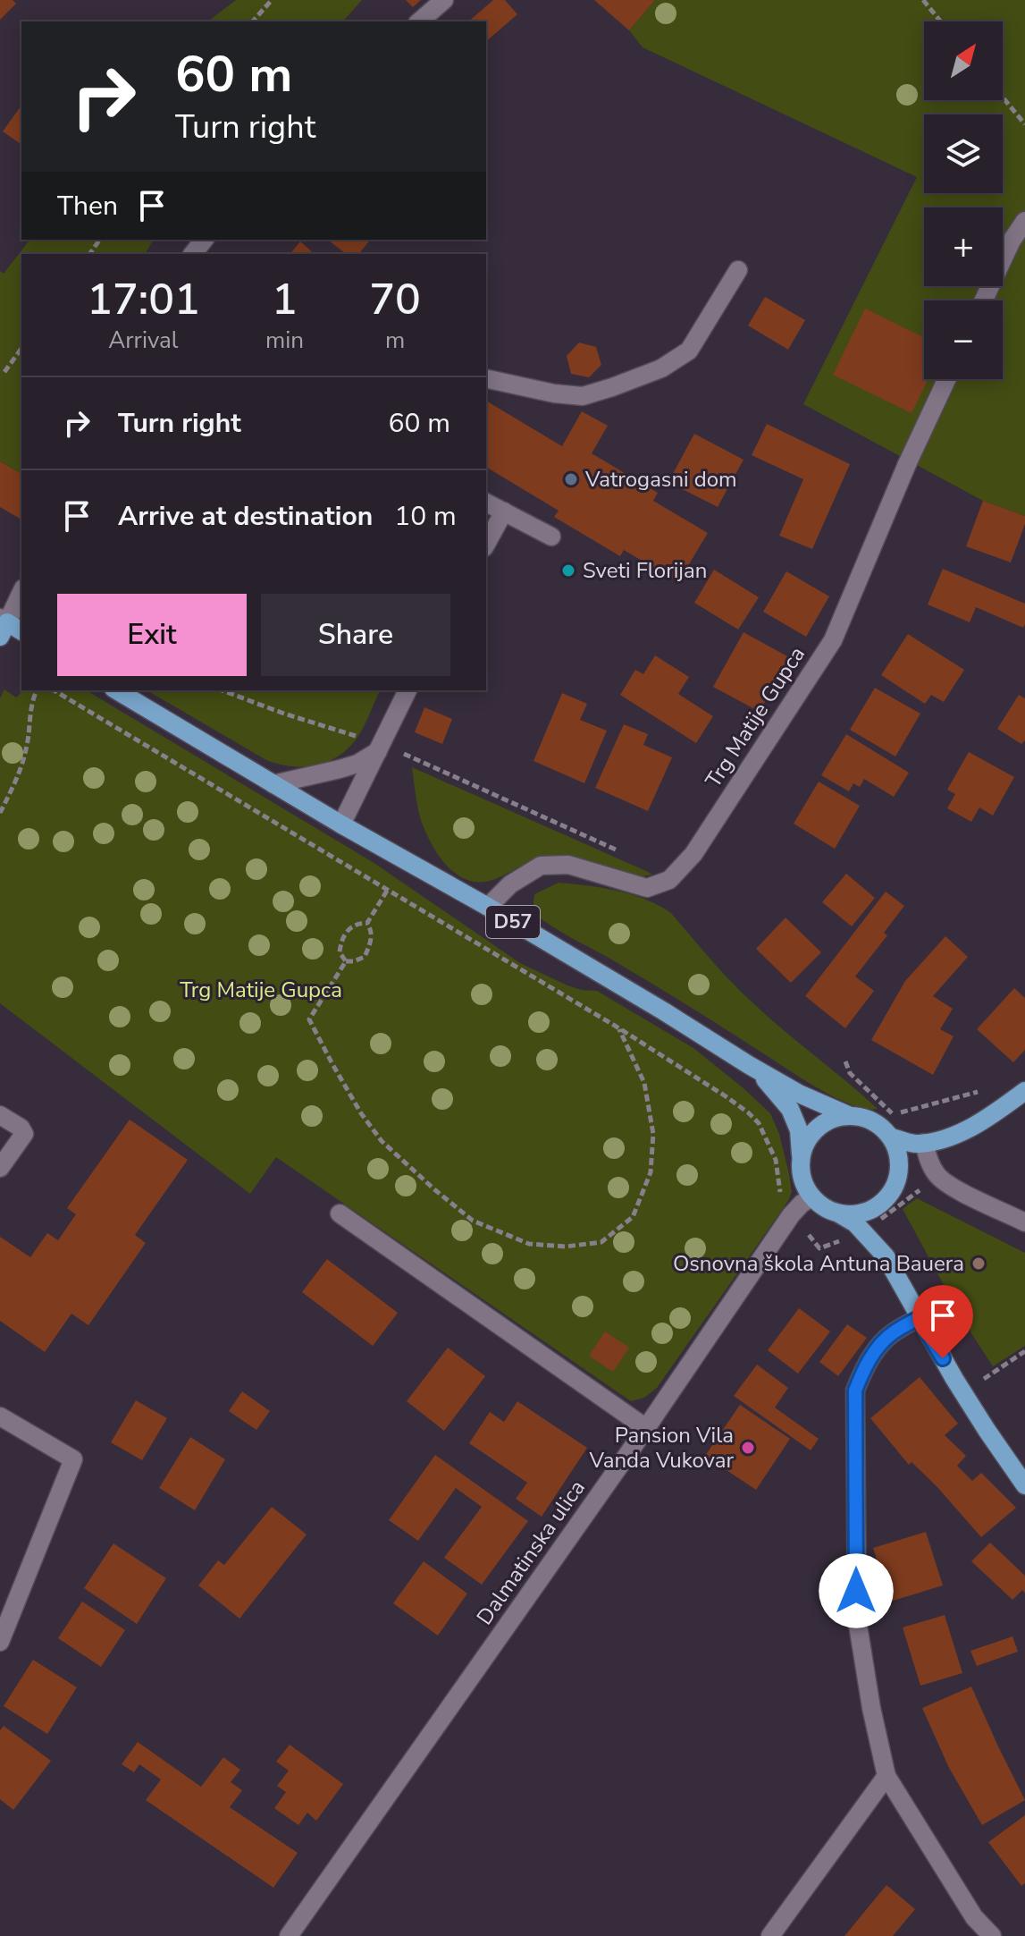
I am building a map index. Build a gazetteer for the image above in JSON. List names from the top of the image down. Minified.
{"streets":{"main road":["D57"],"street":["Trg Matije Gupca","Dalmatinska ulica"]},"crossings":[["Trg Matije Gupca","D57"],["D57","Dalmatinska ulica"]],"parks":["Trg Matije Gupca"],"places":["Vatrogasni dom","Sveti Florijan","Osnovna škola Antuna Bauera","Pansion Vila Vanda Vukovar"],"north":"top right","page":{"map_buttons":["+","−"],"turn":["60 m","Turn right"],"then":"Then","eta":["17:01","Arrival","1","min","70","m"],"list":[{"name":"Turn right","value":"60 m"},{"name":"Arrive at destination","value":"10 m"}],"buttons":["Exit","Share"]}}
